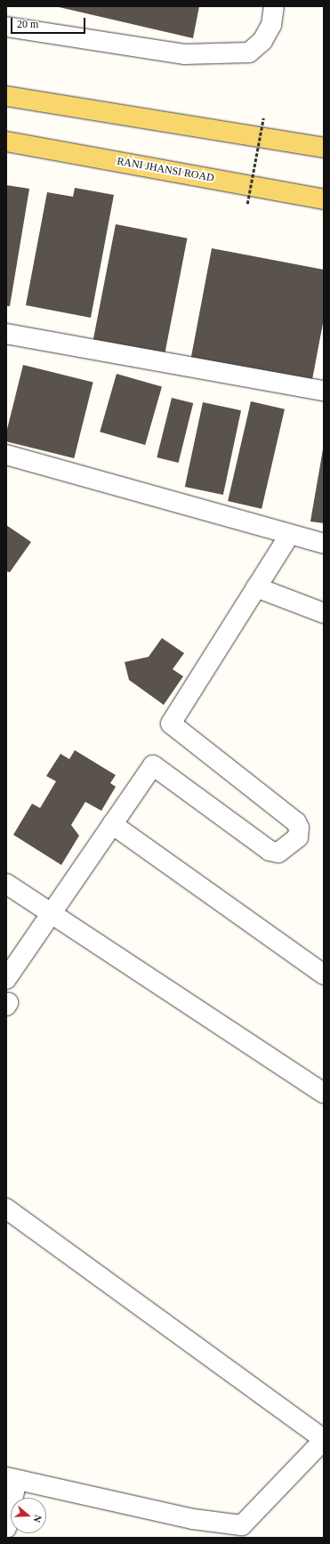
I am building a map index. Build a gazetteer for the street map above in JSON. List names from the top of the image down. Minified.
{"streets":{"main road":["RANI JHANSI ROAD"]},"scale_bar":"20 m","north":"right"}
